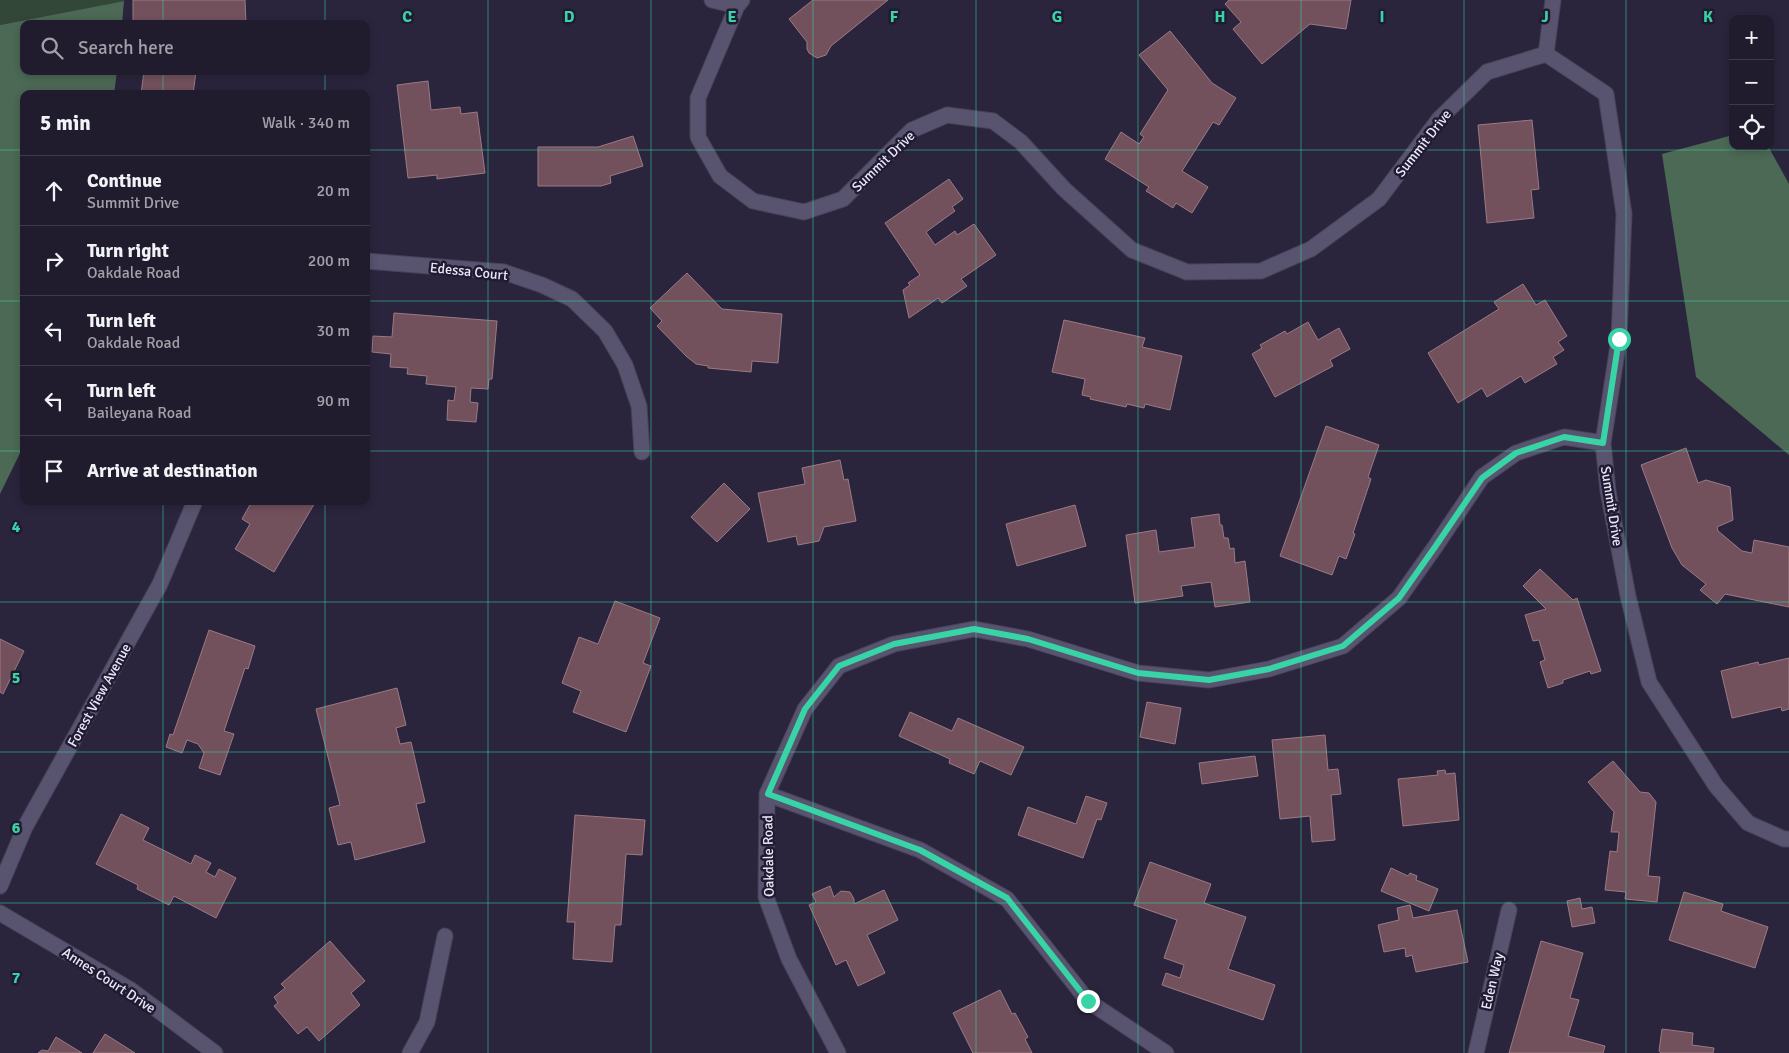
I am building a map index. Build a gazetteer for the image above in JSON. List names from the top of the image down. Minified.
{"streets":{"street":["Summit Drive","Edessa Court","Forest View Avenue","Oakdale Road","Annes Court Drive","Eden Way"]},"crossings":[["Summit Drive","Oakdale Road"]],"page":{"map_buttons":["+","−"],"search":"Search here","heading":["5 min","Walk · 340 m"],"list":[["Continue","Summit Drive","20 m"],["Turn right","Oakdale Road","200 m"],["Turn left","Oakdale Road","30 m"],["Turn left","Baileyana Road","90 m"],"Arrive at destination"]},"grid":{"columns":["C","D","E","F","G","H","I","J","K"],"rows":["4","5","6","7"]}}
